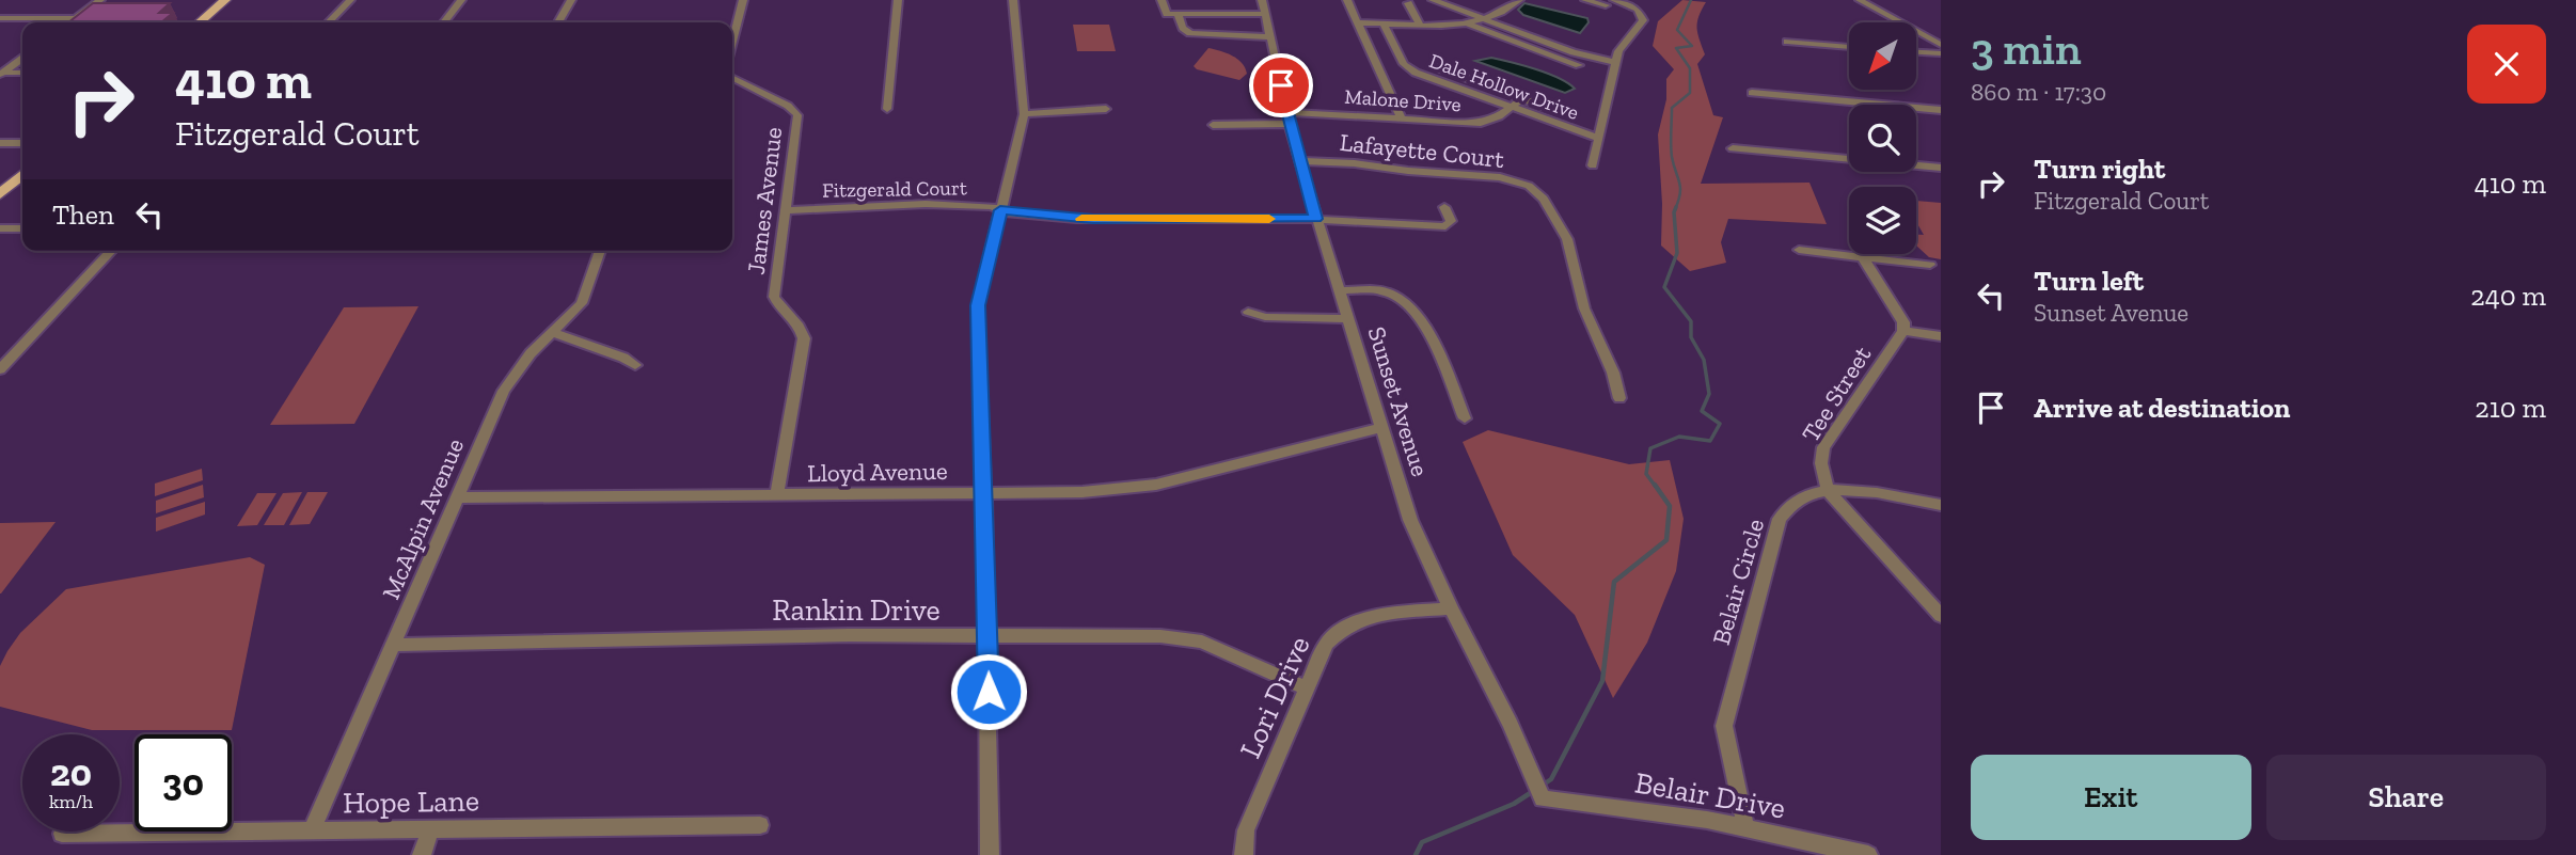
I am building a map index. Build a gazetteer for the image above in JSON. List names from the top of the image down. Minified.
{"streets":{"street":["Dale Hollow Drive","Malone Drive","Lafayette Court","Fitzgerald Court","James Avenue","Tee Street","Sunset Avenue","Lloyd Avenue","McAlpin Avenue","Belair Circle","Rankin Drive","Lori Drive","Belair Drive","Hope Lane"]},"crossings":[["Dale Hollow Drive","Malone Drive"],["Malone Drive","Sunset Avenue"],["Lafayette Court","Sunset Avenue"],["Fitzgerald Court","James Avenue"],["Fitzgerald Court","Sunset Avenue"],["James Avenue","Lloyd Avenue"],["Tee Street","Belair Circle"],["Sunset Avenue","Lloyd Avenue"],["Sunset Avenue","Lori Drive"],["Sunset Avenue","Belair Drive"],["Lloyd Avenue","McAlpin Avenue"],["McAlpin Avenue","Rankin Drive"],["McAlpin Avenue","Hope Lane"],["Belair Circle","Belair Drive"],["Rankin Drive","Lori Drive"]],"north":"bottom left","page":{"heading":["3 min","860 m · 17:30"],"turn":["410 m","Fitzgerald Court"],"list":[{"name":"Turn right","note":"Fitzgerald Court","value":"410 m"},{"name":"Turn left","note":"Sunset Avenue","value":"240 m"},{"name":"Arrive at destination","value":"210 m"}],"then":"Then","speed":"20 km/h","limit":"30","buttons":["Exit","Share"]}}
